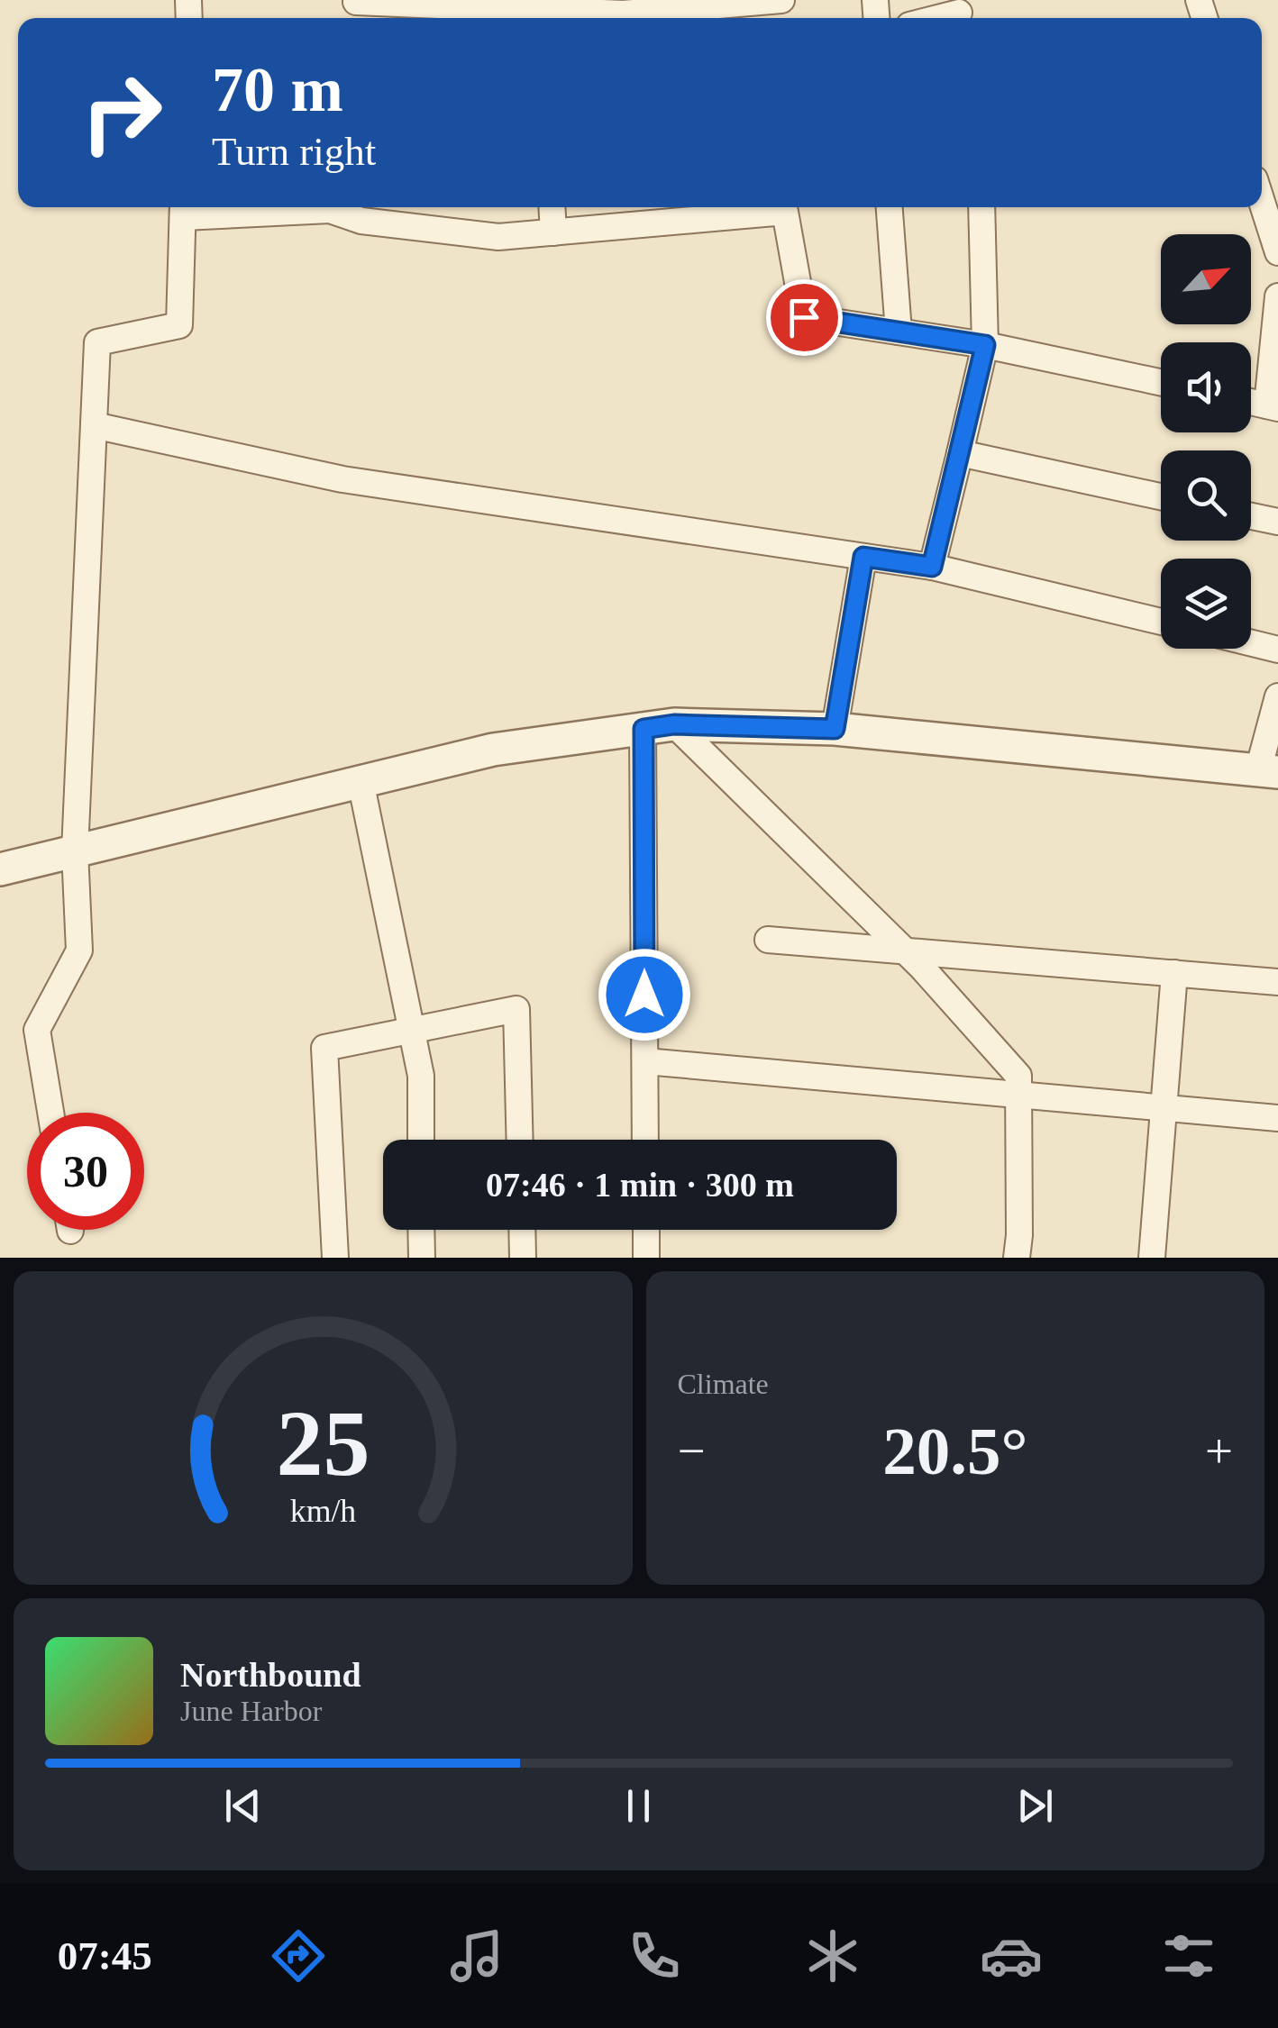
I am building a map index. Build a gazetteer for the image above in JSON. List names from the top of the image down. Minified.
{"north":"top right","page":{"turn":["70 m","Turn right"],"limit":"30","trip":"07:46 · 1 min · 300 m","tile":"Climate","heat":["−","20.5°","+"],"song":["Northbound","June Harbor"],"tabs":"07:45","gauge":["25","km/h"]}}
